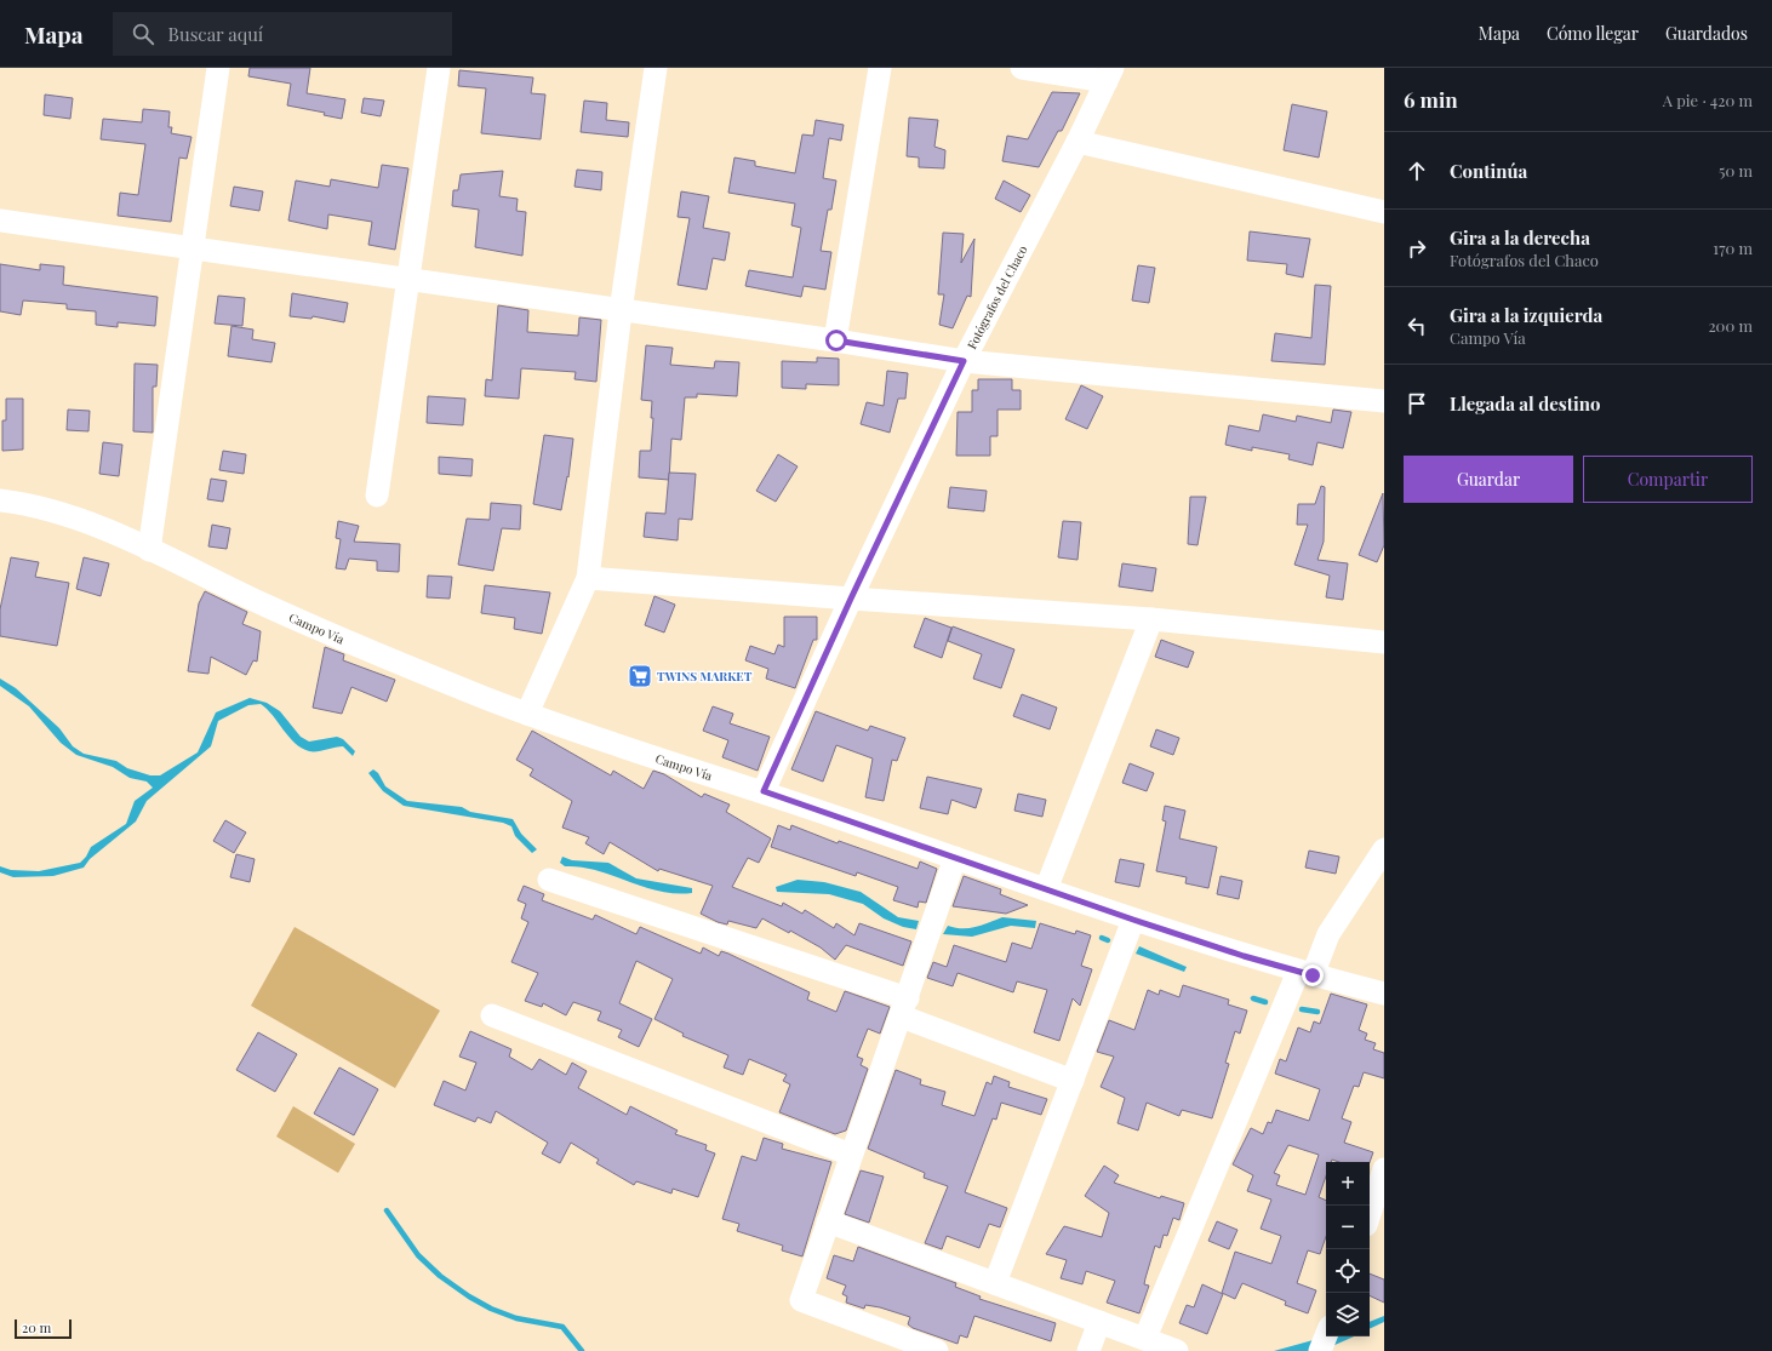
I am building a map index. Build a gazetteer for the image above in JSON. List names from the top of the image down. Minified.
{"streets":{"street":["Fotógrafos del Chaco","Campo Vía"]},"crossings":[["Fotógrafos del Chaco","Campo Vía"]],"places":{"supermarket":["TWINS MARKET"]},"scale_bar":"20 m","page":{"header":"Mapa","search":"Buscar aquí","nav":["Mapa","Cómo llegar","Guardados"],"heading":["6 min","A pie · 420 m"],"list":[["Continúa","50 m"],["Gira a la derecha","Fotógrafos del Chaco","170 m"],["Gira a la izquierda","Campo Vía","200 m"],"Llegada al destino"],"buttons":["Guardar","Compartir"],"map_buttons":["+","−"],"scale":"20 m"}}
